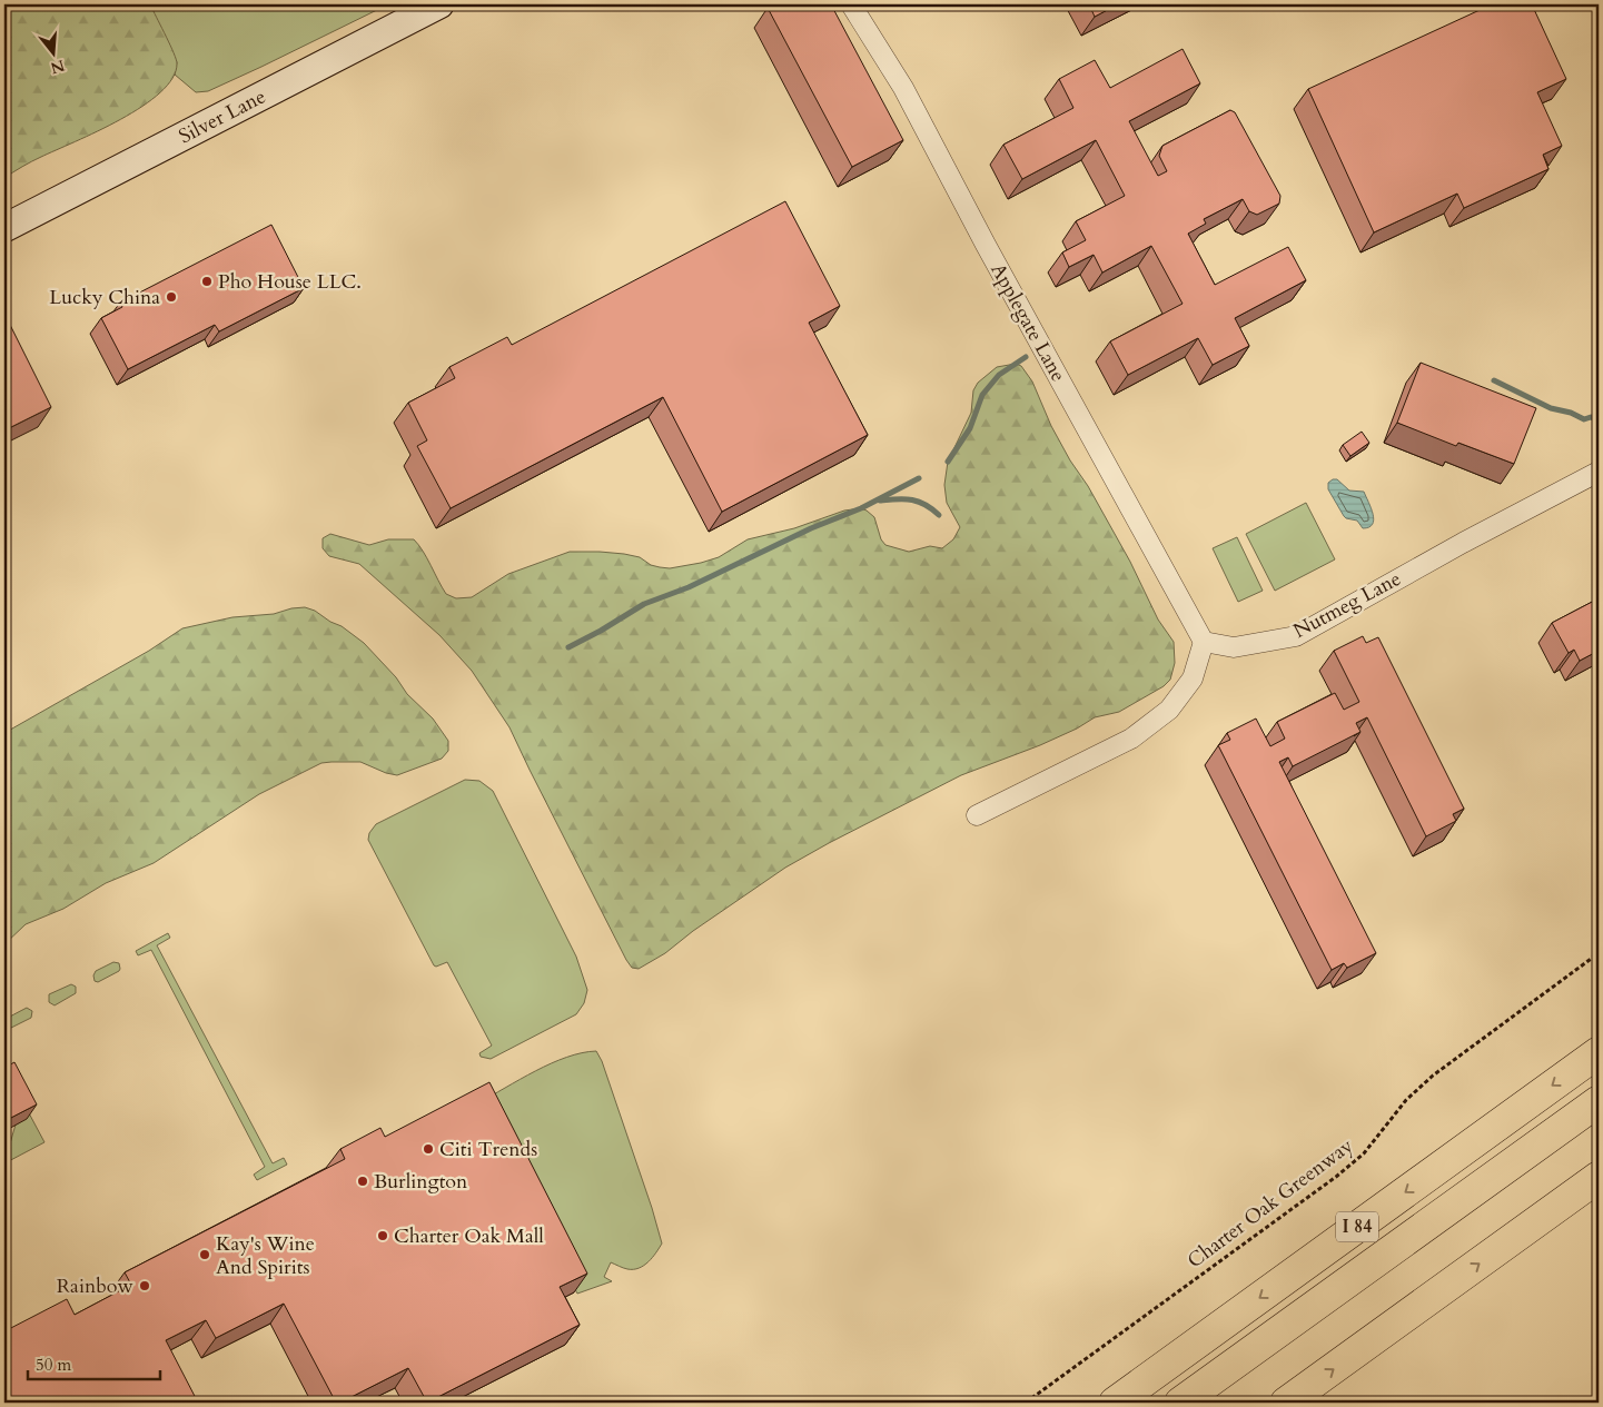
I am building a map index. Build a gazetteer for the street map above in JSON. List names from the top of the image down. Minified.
{"streets":{"highway":["I 84"],"main road":["Silver Lane"],"street":["Applegate Lane","Nutmeg Lane"],"path":["Charter Oak Greenway"]},"crossings":[["Applegate Lane","Nutmeg Lane"]],"places":["Pho House LLC.","Lucky China","Citi Trends","Burlington","Charter Oak Mall","Kay's Wine And Spirits","Rainbow"],"scale_bar":"50 m","north":"bottom"}
